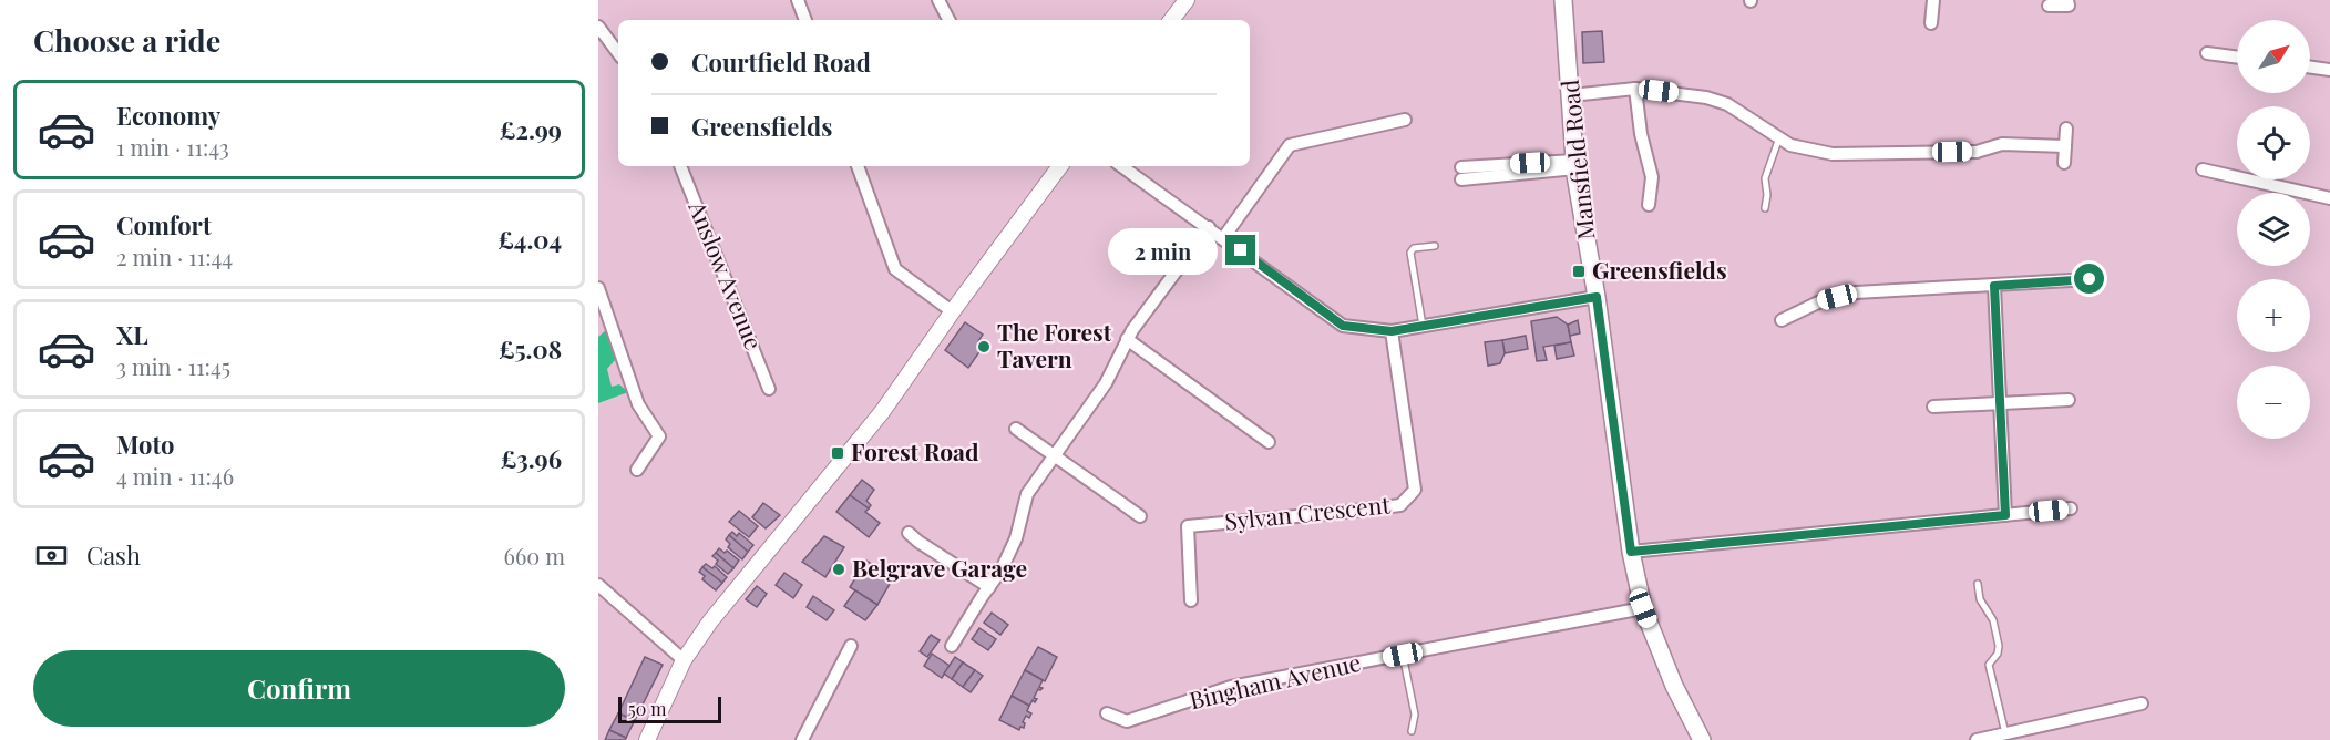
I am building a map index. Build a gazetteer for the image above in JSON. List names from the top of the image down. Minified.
{"streets":{"main road":["Mansfield Road"],"street":["Anslow Avenue","Sylvan Crescent","Bingham Avenue"]},"crossings":[["Mansfield Road","Bingham Avenue"]],"places":{"transit":["Greensfields","Forest Road"],"other":["The Forest Tavern","Belgrave Garage"]},"scale_bar":"50 m","north":"top right","page":{"heading":"Choose a ride","map_buttons":["+","−"],"banner":["Courtfield Road","Greensfields"],"list":[{"name":"Economy","note":"1 min · 11:43","value":"£2.99"},{"name":"Comfort","note":"2 min · 11:44","value":"£4.04"},{"name":"XL","note":"3 min · 11:45","value":"£5.08"},{"name":"Moto","note":"4 min · 11:46","value":"£3.96"}],"bubble":"2 min","pay":["Cash","660 m"],"buttons":"Confirm","scale":"50 m"}}
